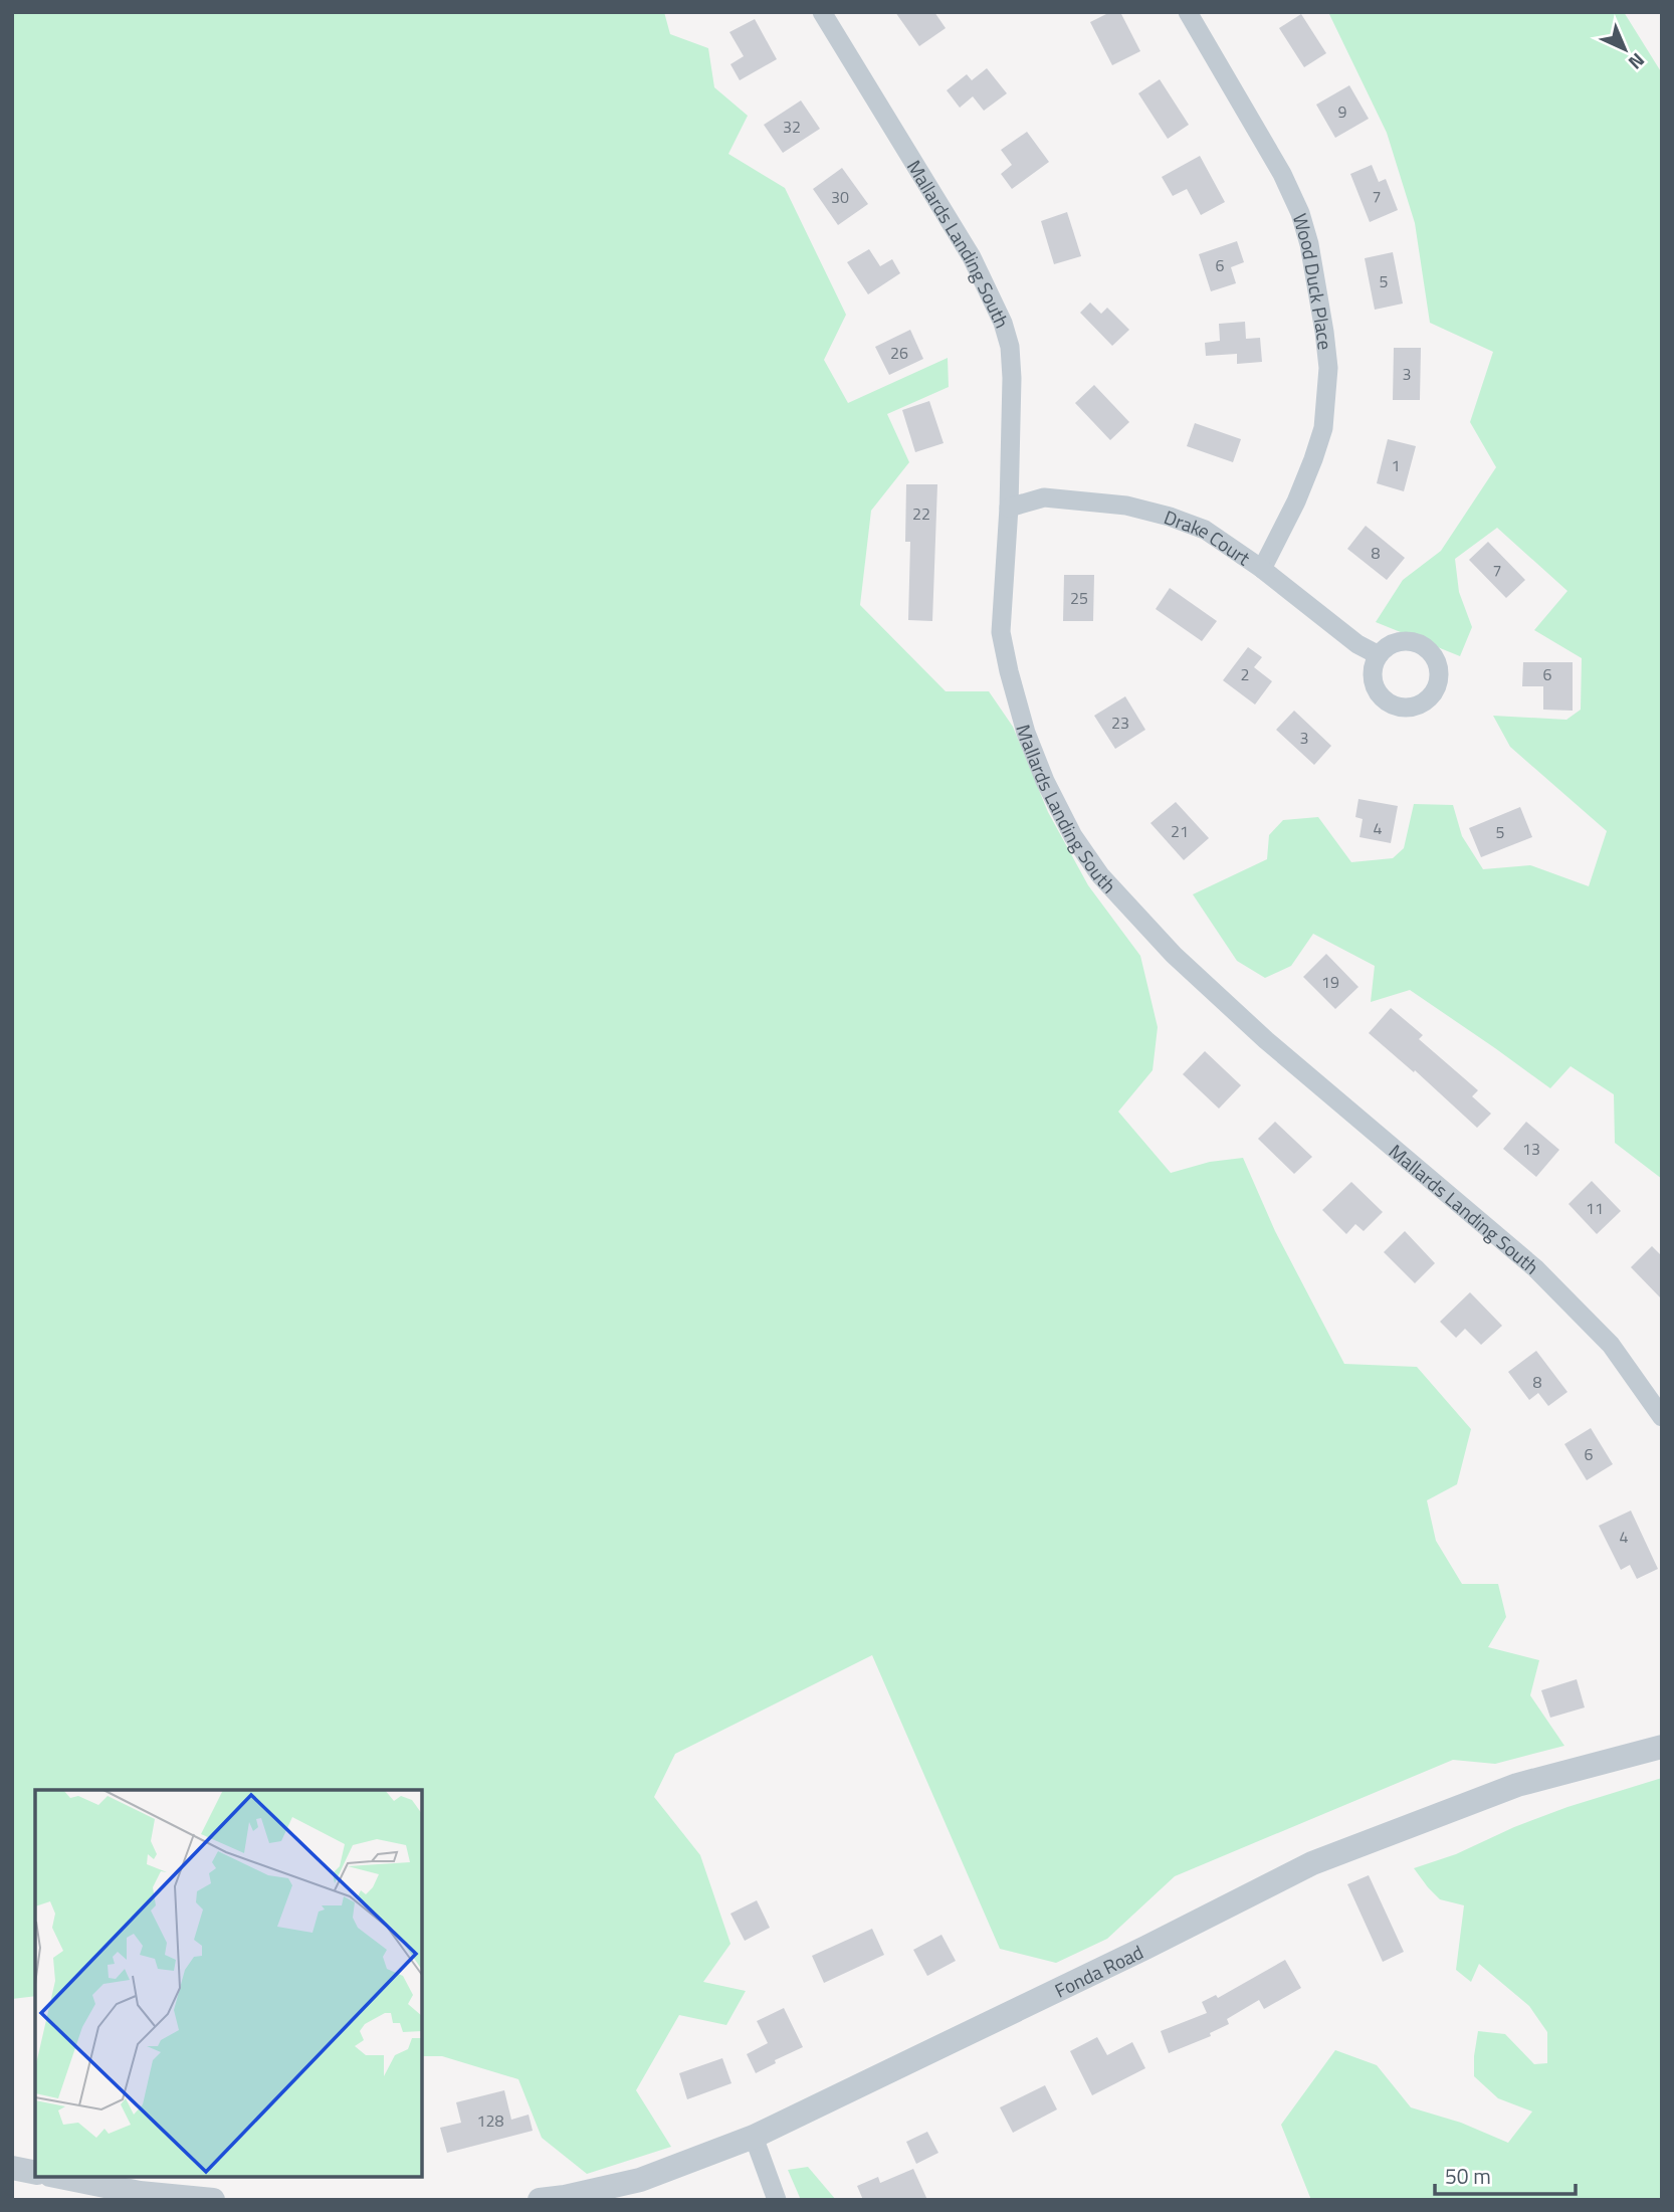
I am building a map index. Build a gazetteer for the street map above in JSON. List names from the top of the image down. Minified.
{"streets":{"street":["Mallards Landing South","Wood Duck Place","Drake Court","Fonda Road"]},"crossings":[["Mallards Landing South","Drake Court"],["Wood Duck Place","Drake Court"]],"house_numbers":["9","32","7","30","6","5","26","3","1","22","8","7","25","2","6","23","3","4","21","5","19","13","11","8","6","4","128"],"scale_bar":"50 m","north":"bottom right"}
